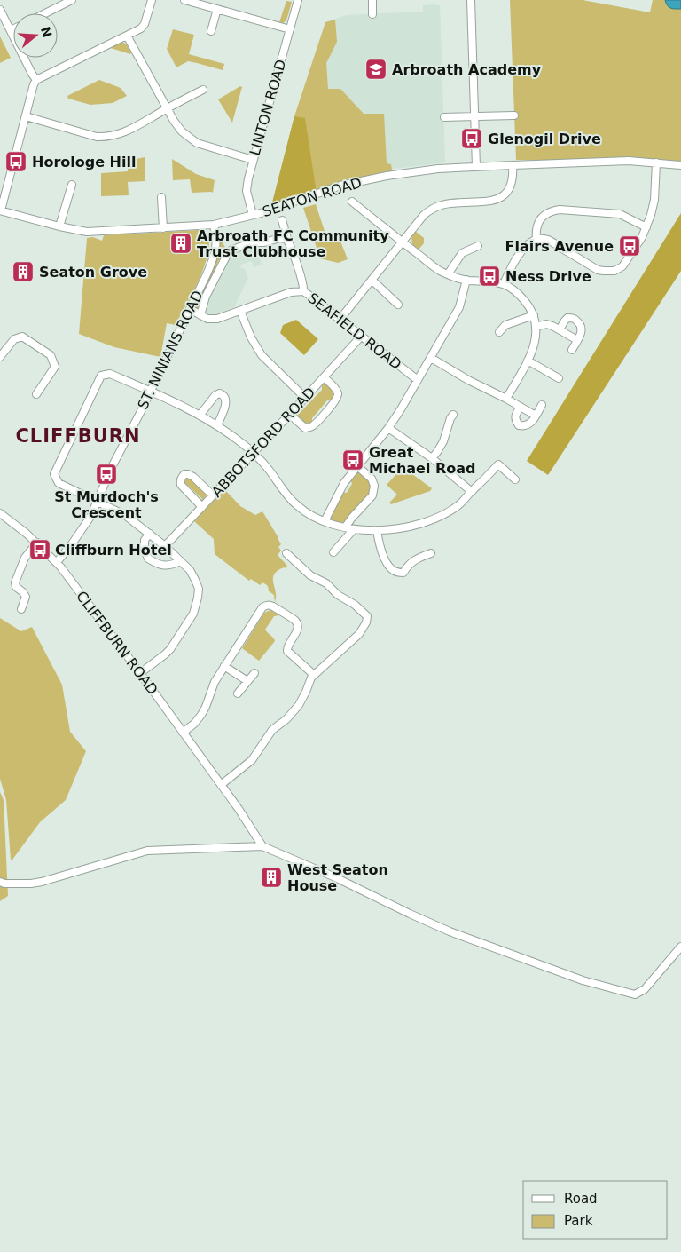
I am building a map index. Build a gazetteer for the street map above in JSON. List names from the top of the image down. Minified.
{"streets":{"street":["LINTON ROAD","SEATON ROAD","SEAFIELD ROAD","ST. NINIANS ROAD","ABBOTSFORD ROAD","CLIFFBURN ROAD"]},"crossings":[["LINTON ROAD","SEATON ROAD"],["SEATON ROAD","ST. NINIANS ROAD"],["SEAFIELD ROAD","ST. NINIANS ROAD"],["SEAFIELD ROAD","ABBOTSFORD ROAD"],["ST. NINIANS ROAD","CLIFFBURN ROAD"]],"districts":["CLIFFBURN"],"places":{"school or university":["Arbroath Academy"],"bus stop":["Glenogil Drive","Horologe Hill","Flairs Avenue","Ness Drive","Great Michael Road","St Murdoch's Crescent","Cliffburn Hotel"],"building":["Arbroath FC Community Trust Clubhouse","Seaton Grove","West Seaton House"]},"legend":["Road","Park"],"north":"right"}
